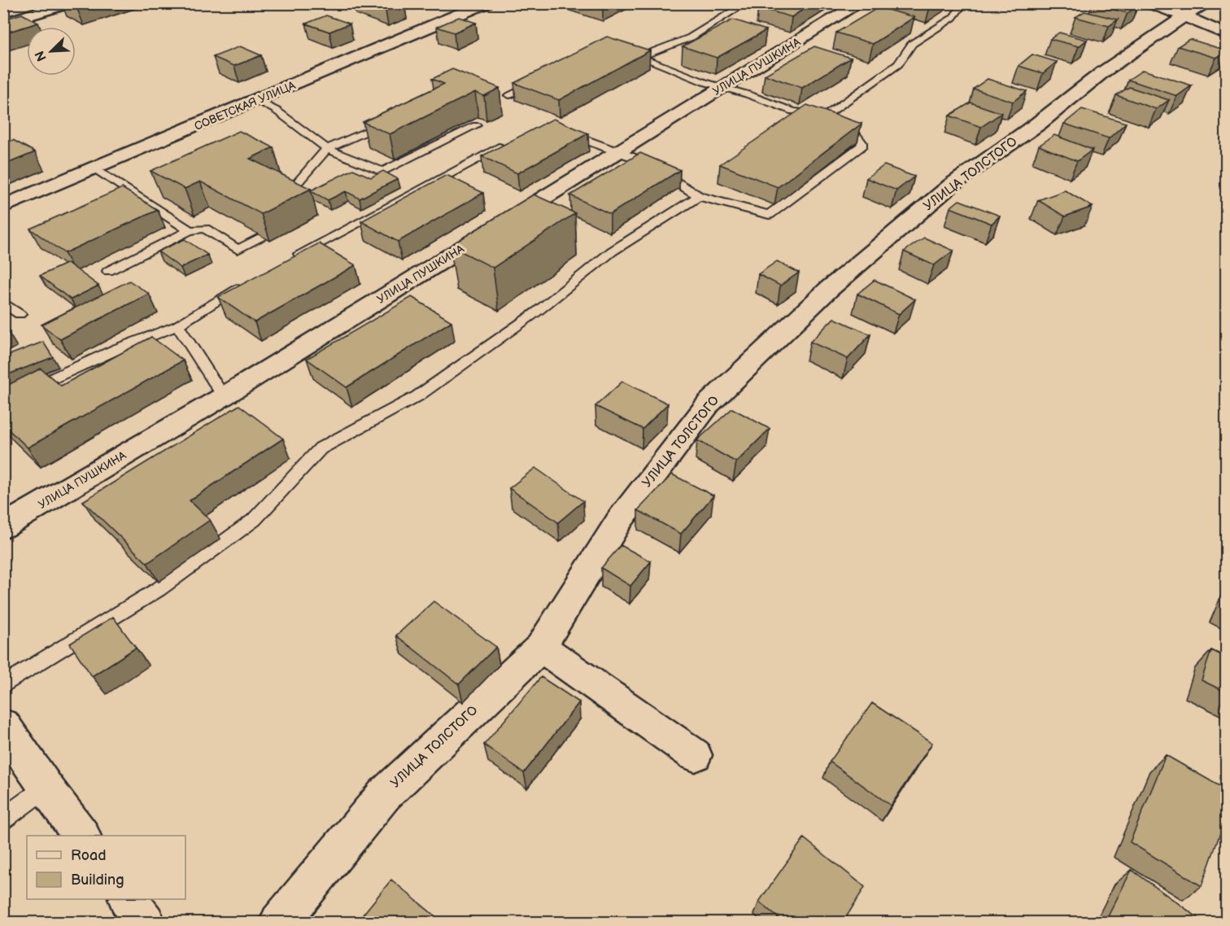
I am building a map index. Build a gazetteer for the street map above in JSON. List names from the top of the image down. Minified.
{"streets":{"street":["УЛИЦА ПУШКИНА","СОВЕТСКАЯ УЛИЦА","УЛИЦА ТОЛСТОГО"]},"legend":["Road","Building"],"north":"bottom left"}
